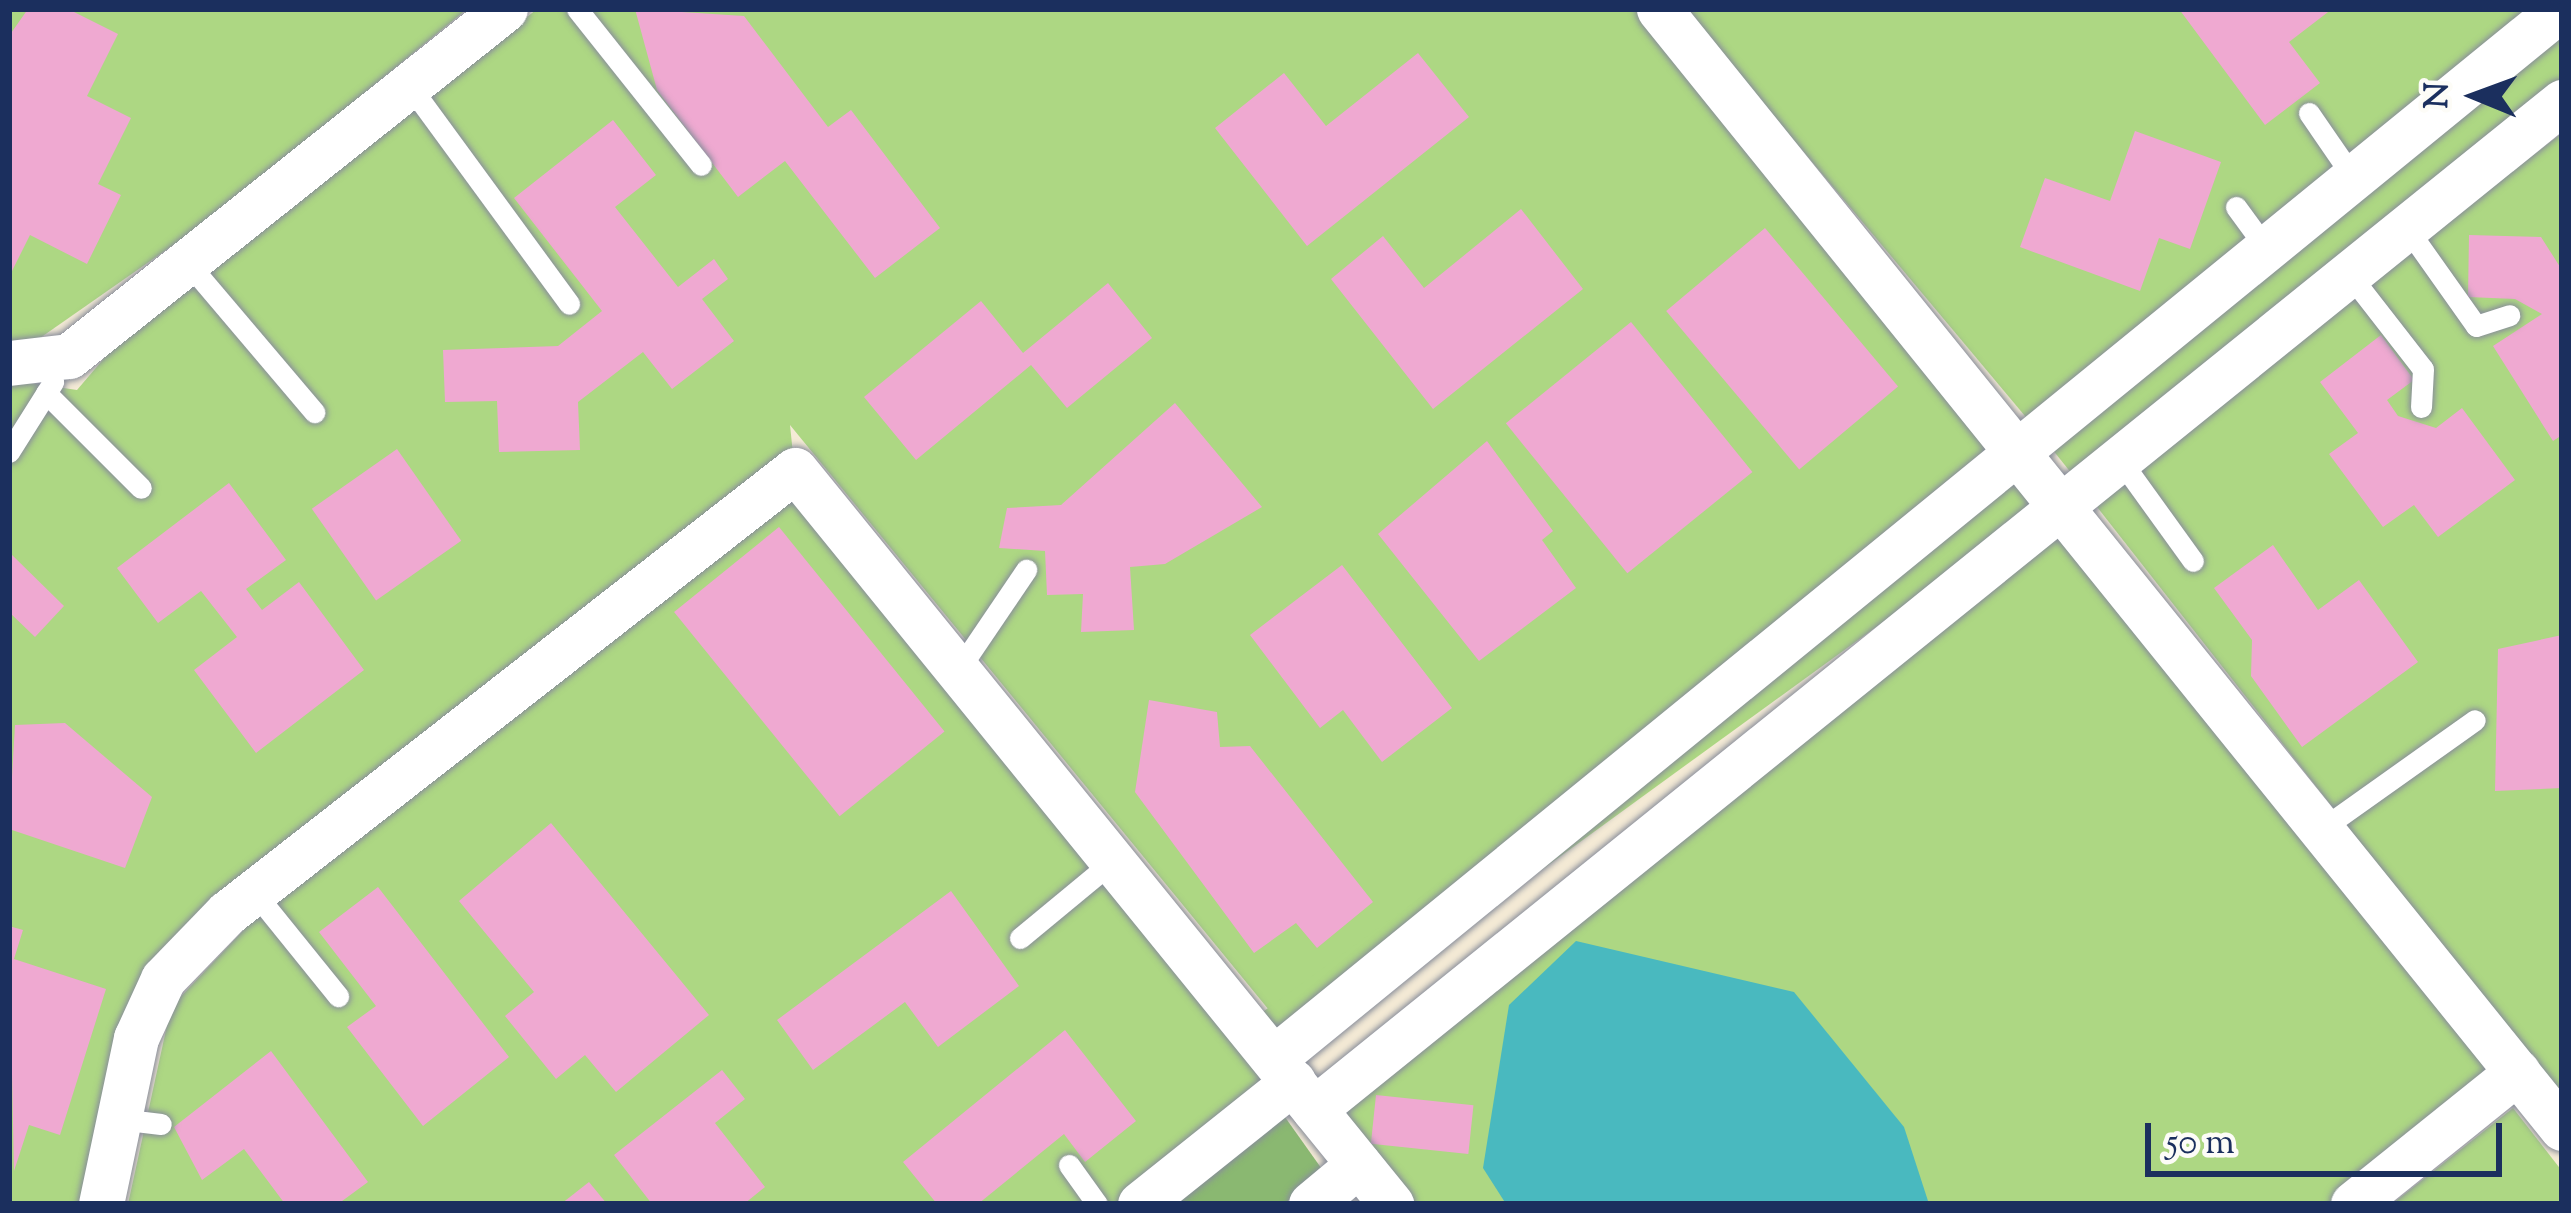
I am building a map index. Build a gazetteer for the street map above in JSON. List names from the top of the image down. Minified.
{"scale_bar":"50 m","north":"left"}
